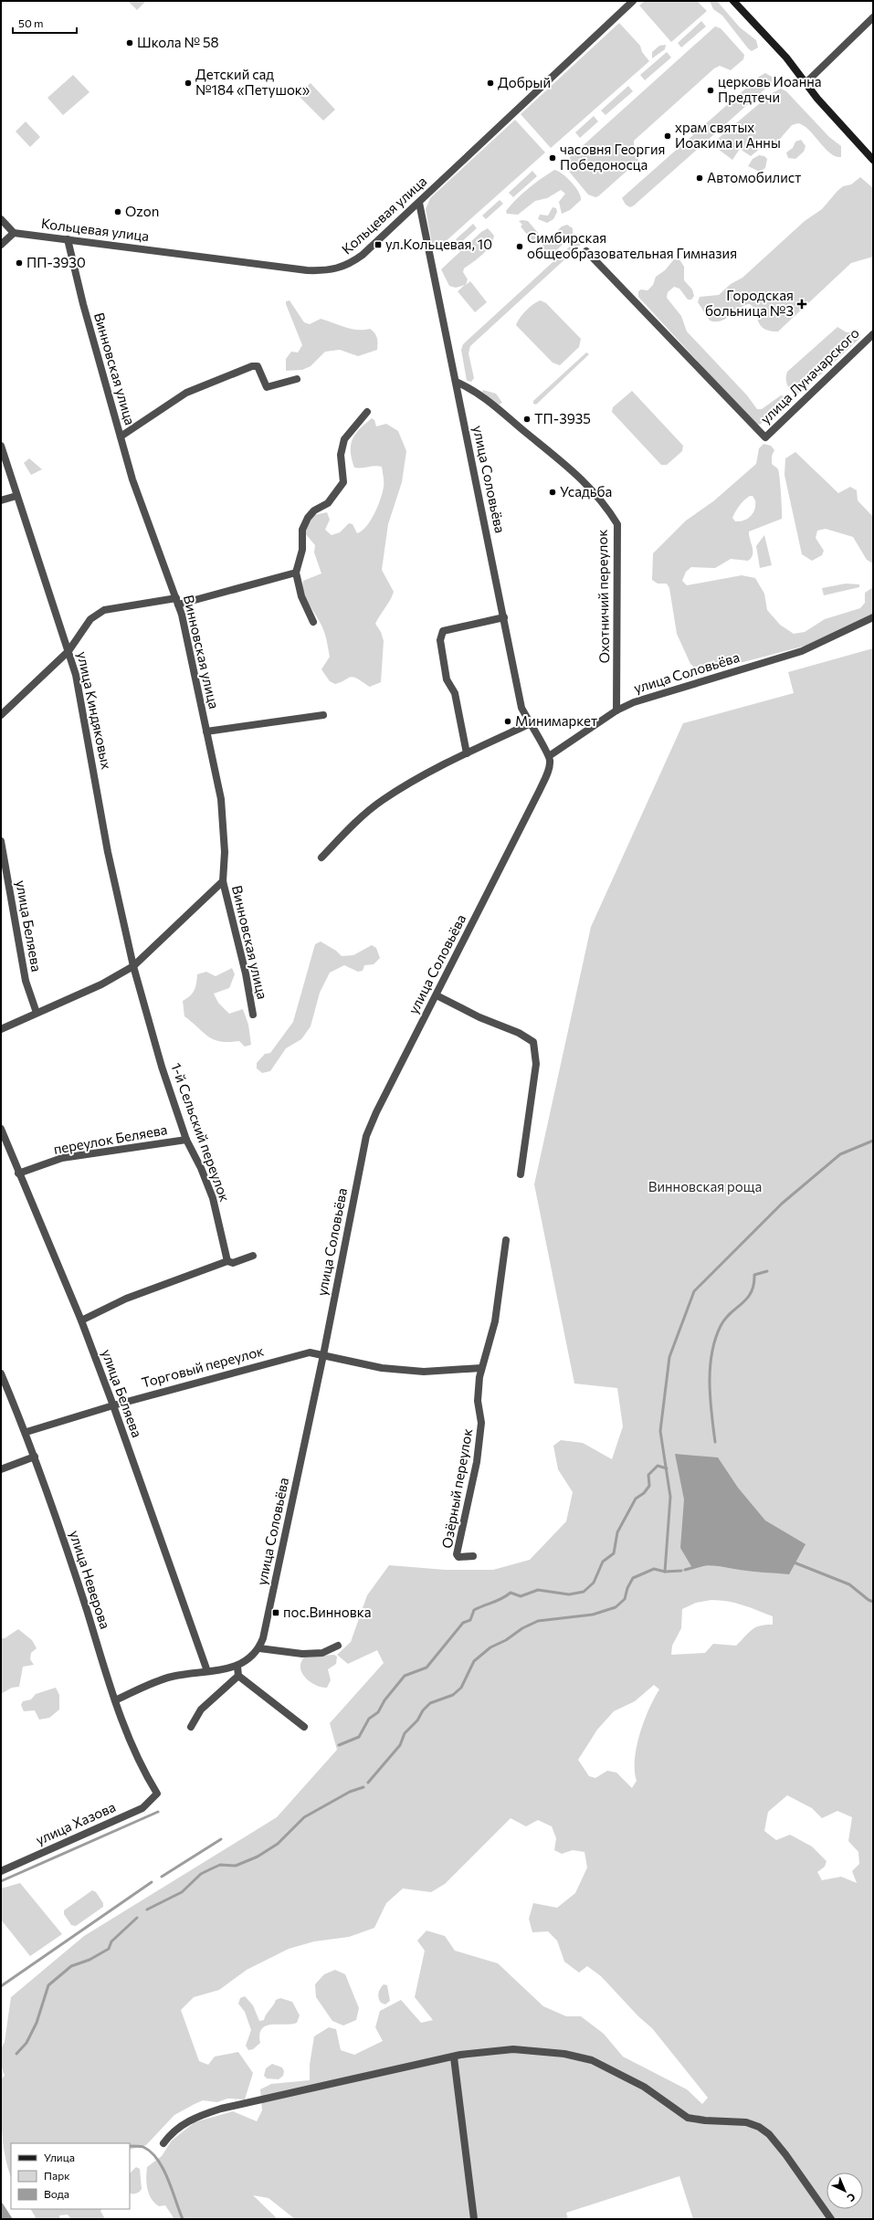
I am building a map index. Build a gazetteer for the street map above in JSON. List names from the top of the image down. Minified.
{"streets":{"street":["Кольцевая улица","Винновская улица","улица Луначарского","улица Соловьёва","Охотничий переулок","улица Киндяковых","улица Беляева","1-й Сельский переулок","переулок Беляева","Торговый переулок","Озёрный переулок","улица Неверова","улица Хазова"]},"crossings":[["Кольцевая улица","Винновская улица"],["Кольцевая улица","улица Соловьёва"],["улица Соловьёва","Охотничий переулок"],["улица Соловьёва","Торговый переулок"],["улица Киндяковых","1-й Сельский переулок"],["улица Беляева","переулок Беляева"],["улица Беляева","Торговый переулок"],["1-й Сельский переулок","переулок Беляева"],["Торговый переулок","улица Неверова"],["улица Неверова","улица Хазова"]],"parks":["Винновская роща"],"places":{"other":["Школа № 58","Детский сад №184 «Петушок»","Добрый","церковь Иоанна Предтечи","храм святых Иоакима и Анны","часовня Георгия Победоносца","Автомобилист","Ozon","Симбирская общеобразовательная Гимназия","ПП-3930","ТП-3935","Усадьба","Минимаркет"],"transit":["ул.Кольцевая, 10","пос.Винновка"],"health":["Городская больница №3"]},"legend":["Улица","Парк","Вода"],"scale_bar":"50 m","north":"bottom right"}
